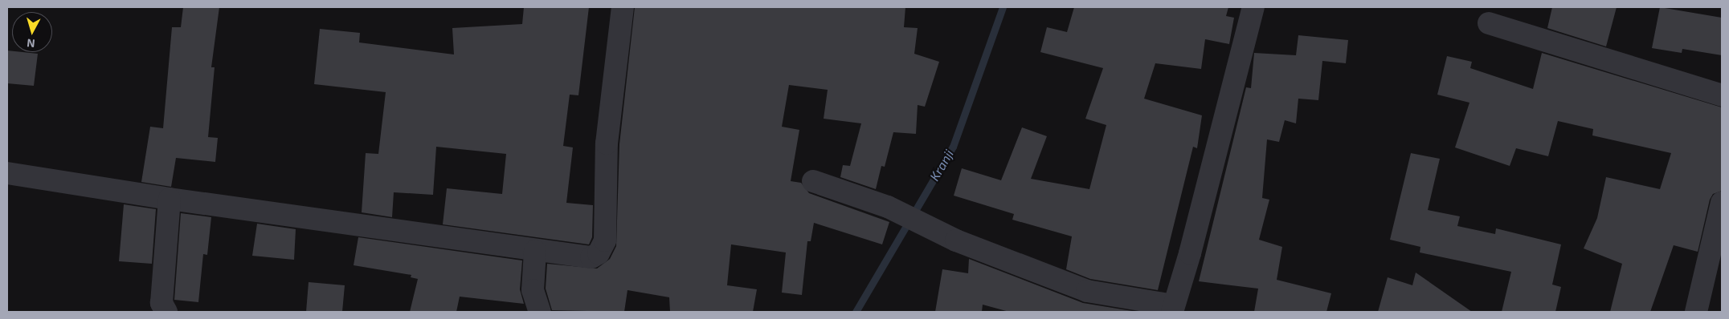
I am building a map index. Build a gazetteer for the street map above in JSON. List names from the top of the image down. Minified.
{"water":["Kranji"],"north":"bottom"}
